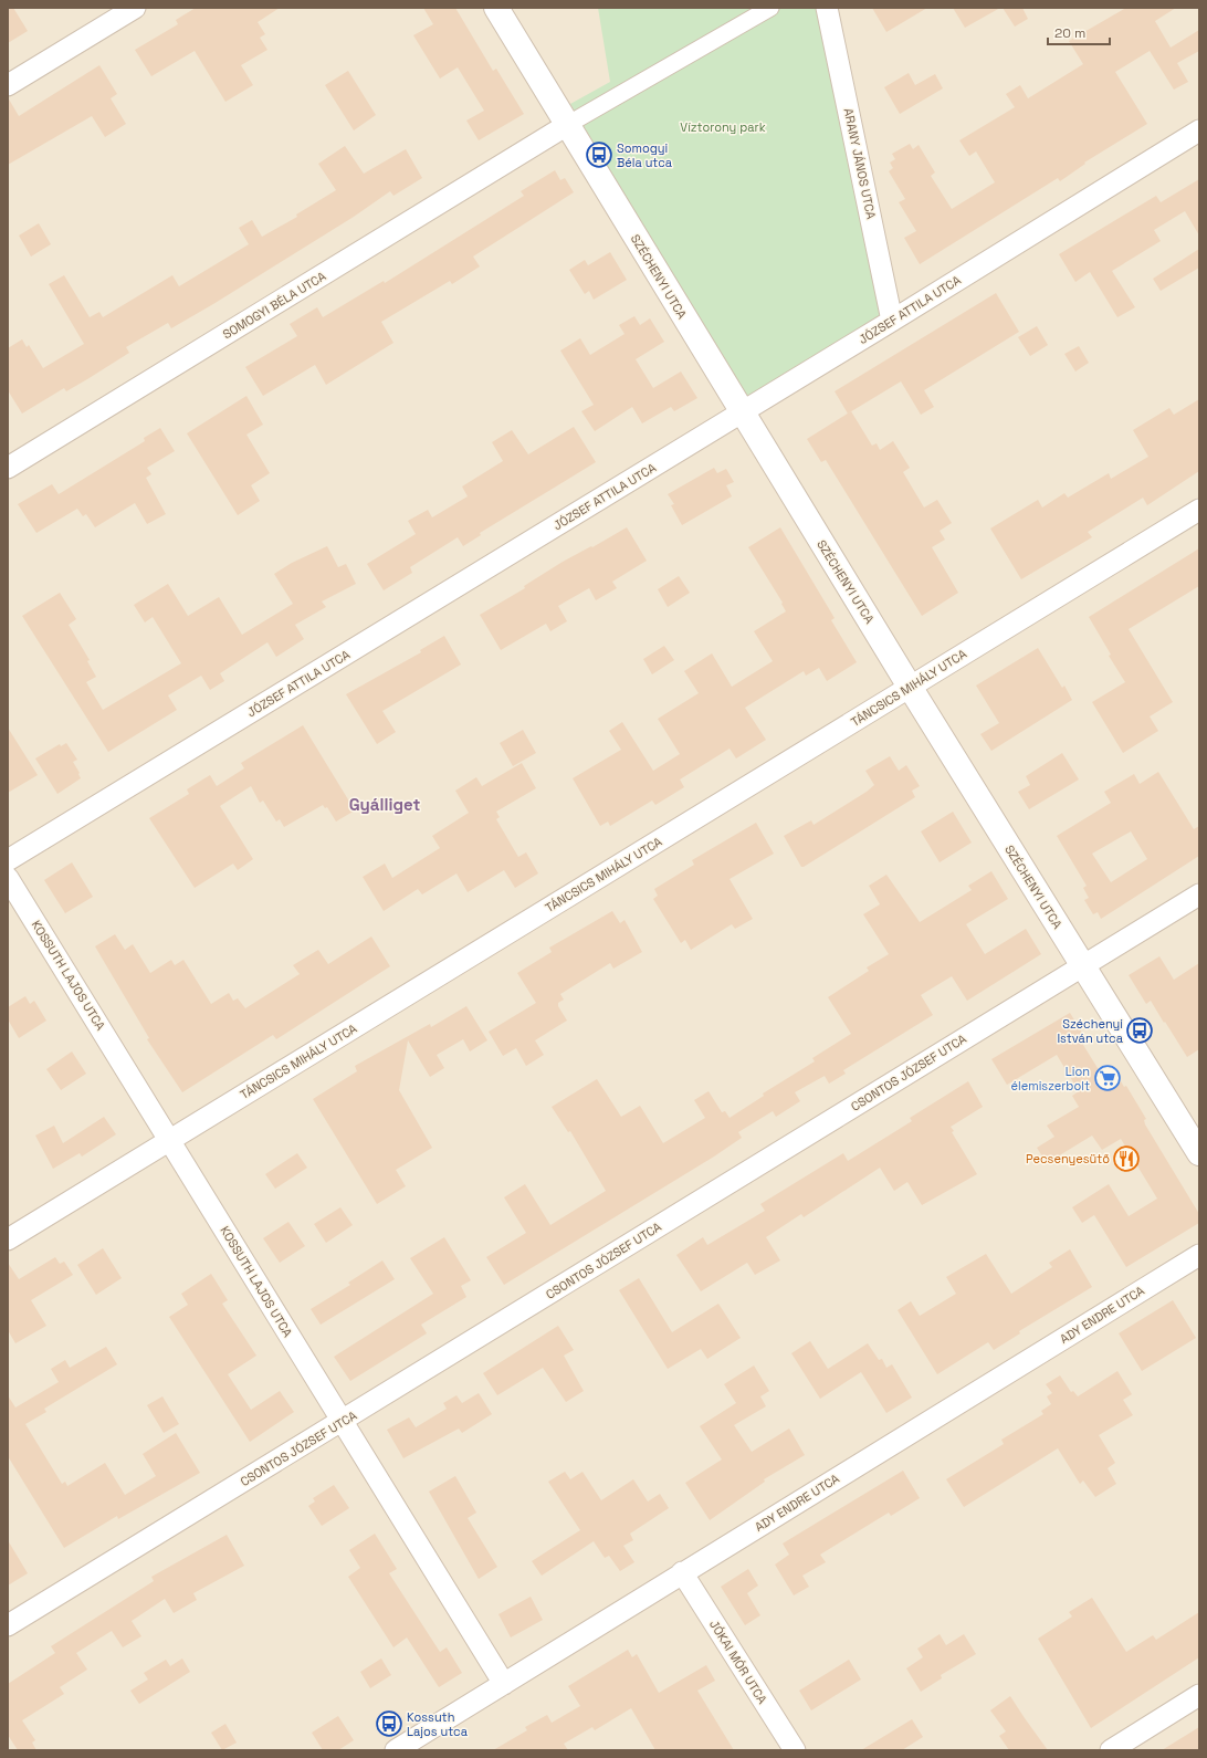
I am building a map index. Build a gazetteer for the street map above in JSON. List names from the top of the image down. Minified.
{"streets":{"street":["ARANY JÁNOS UTCA","SZÉCHENYI UTCA","SOMOGYI BÉLA UTCA","JÓZSEF ATTILA UTCA","TÁNCSICS MIHÁLY UTCA","KOSSUTH LAJOS UTCA","CSONTOS JÓZSEF UTCA","ADY ENDRE UTCA","JÓKAI MÓR UTCA"]},"crossings":[["ARANY JÁNOS UTCA","JÓZSEF ATTILA UTCA"],["SZÉCHENYI UTCA","SOMOGYI BÉLA UTCA"],["SZÉCHENYI UTCA","JÓZSEF ATTILA UTCA"],["SZÉCHENYI UTCA","TÁNCSICS MIHÁLY UTCA"],["SZÉCHENYI UTCA","CSONTOS JÓZSEF UTCA"],["TÁNCSICS MIHÁLY UTCA","KOSSUTH LAJOS UTCA"],["KOSSUTH LAJOS UTCA","CSONTOS JÓZSEF UTCA"],["KOSSUTH LAJOS UTCA","ADY ENDRE UTCA"],["ADY ENDRE UTCA","JÓKAI MÓR UTCA"]],"districts":["Gyálliget"],"parks":["Víztorony park"],"places":{"bus stop":["Somogyi Béla utca","Széchenyi István utca","Kossuth Lajos utca"],"supermarket":["Lion élemiszerbolt"],"restaurant":["Pecsenyesütő"]},"scale_bar":"20 m"}
